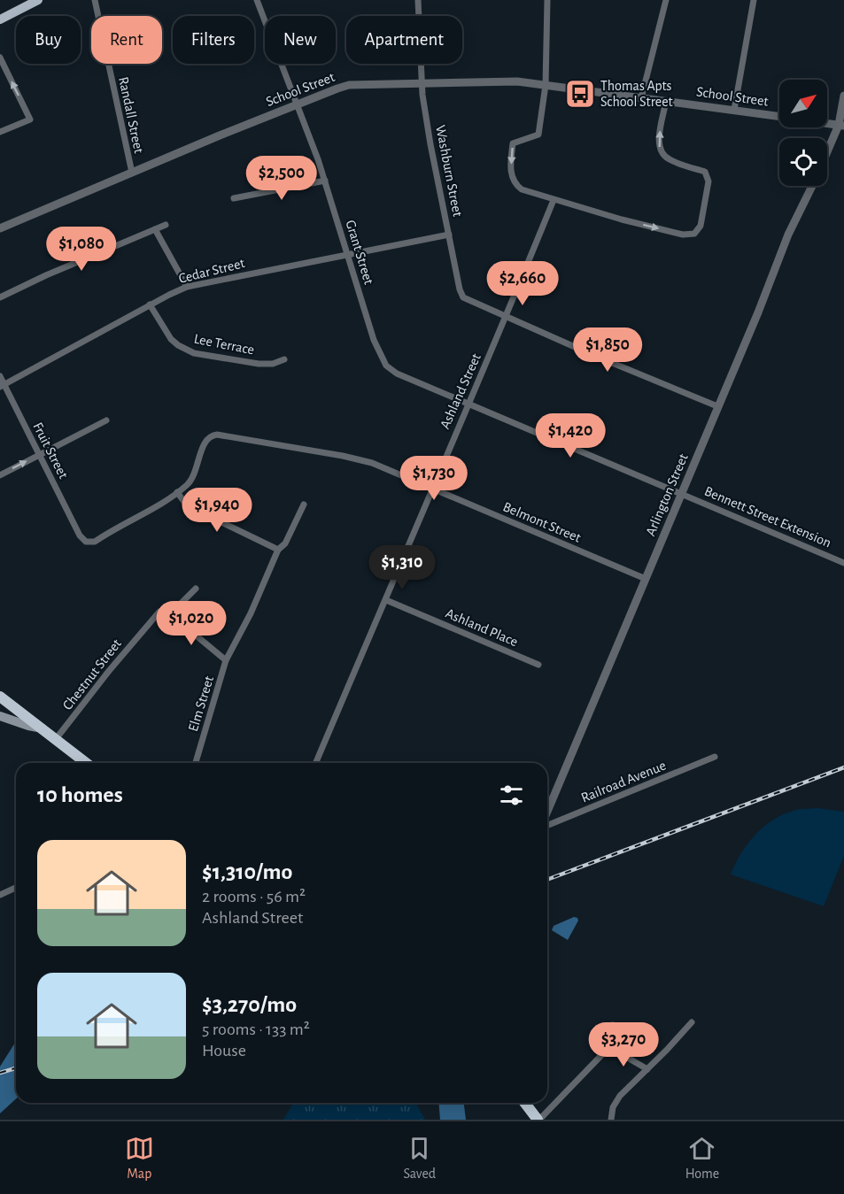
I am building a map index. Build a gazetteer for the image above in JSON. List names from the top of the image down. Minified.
{"streets":{"street":["School Street","Randall Street","Washburn Street","Grant Street","Cedar Street","Lee Terrace","Ashland Street","Fruit Street","Arlington Street","Bennett Street Extension","Belmont Street","Ashland Place","Chestnut Street","Elm Street","Railroad Avenue"]},"crossings":[["School Street","Randall Street"],["School Street","Washburn Street"],["School Street","Grant Street"],["Washburn Street","Cedar Street"],["Washburn Street","Ashland Street"],["Grant Street","Cedar Street"],["Grant Street","Ashland Street"],["Grant Street","Arlington Street"],["Grant Street","Bennett Street Extension"],["Cedar Street","Lee Terrace"],["Cedar Street","Fruit Street"],["Ashland Street","Belmont Street"],["Ashland Street","Ashland Place"],["Fruit Street","Belmont Street"],["Arlington Street","Bennett Street Extension"],["Arlington Street","Belmont Street"]],"places":{"bus stop":["Thomas Apts School Street"]},"north":"top right","page":{"chip":["Buy","Rent","Filters","New","Apartment"],"price":["$2,500","$1,080","$2,660","$1,850","$1,420","$1,730","$1,940","$1,310","$1,020","$3,270"],"heading":"10 homes","list":[{"name":"$1,310/mo","note":"2 rooms · 56 m² · Ashland Street"},{"name":"$3,270/mo","note":"5 rooms · 133 m² · House"}],"tabs":["Map","Saved","Home"]}}
